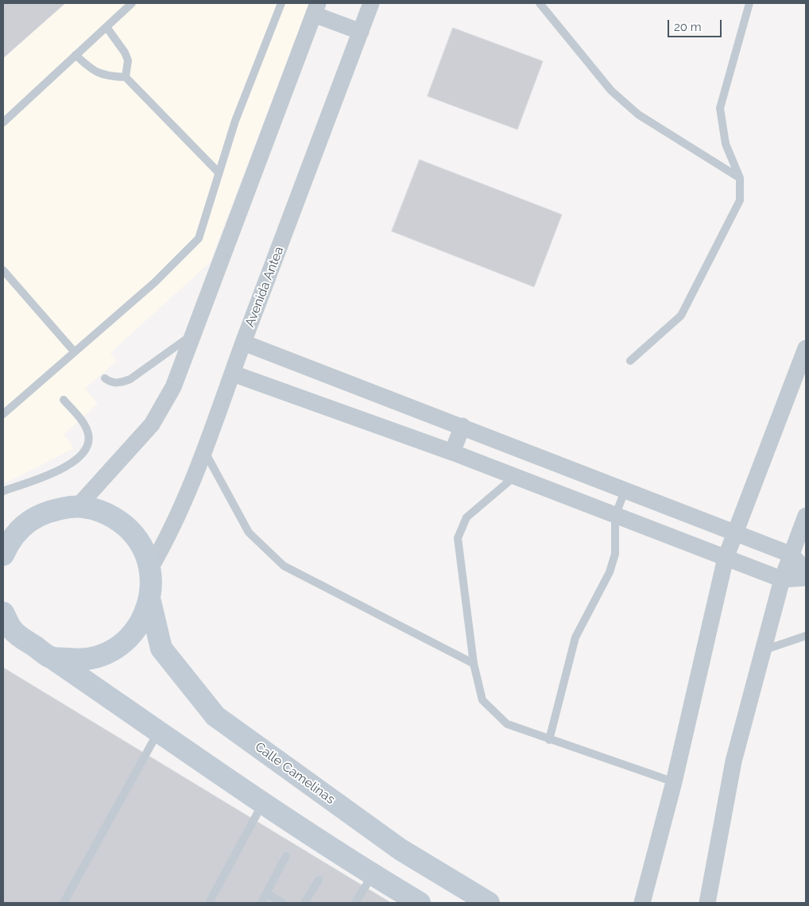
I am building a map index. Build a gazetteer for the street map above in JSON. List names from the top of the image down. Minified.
{"streets":{"main road":["Calle Camelinas"],"street":["Avenida Antea"]},"scale_bar":"20 m"}
